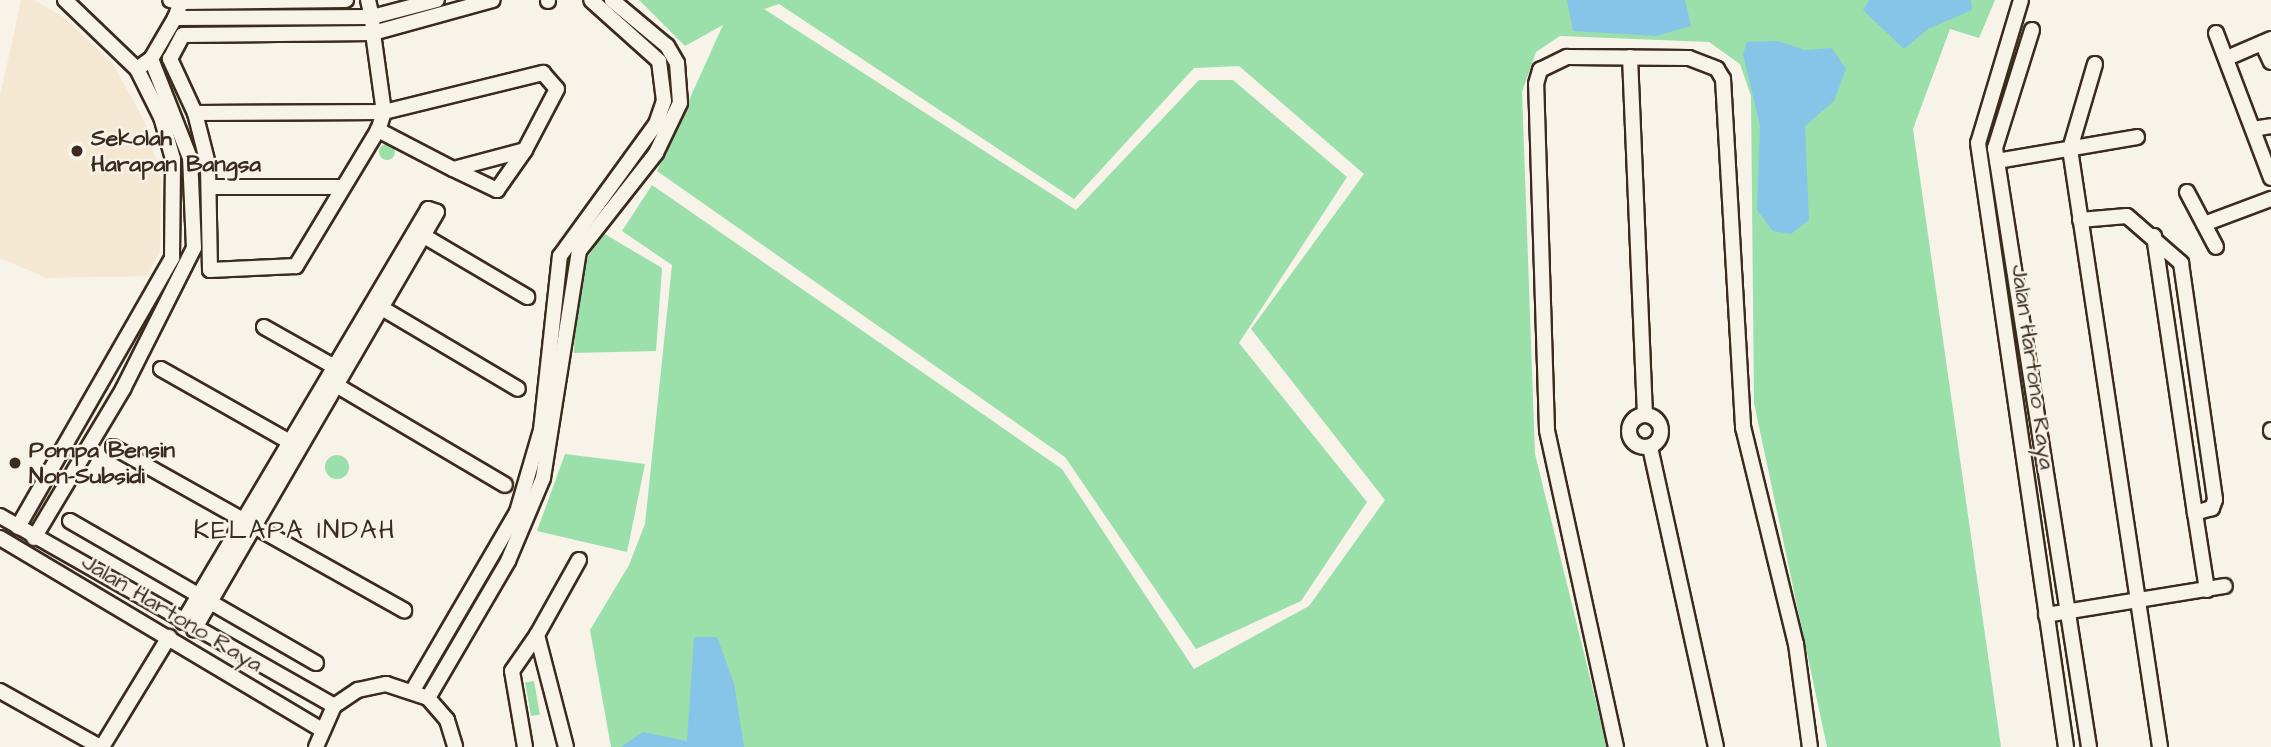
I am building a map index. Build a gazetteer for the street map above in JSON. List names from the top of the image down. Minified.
{"streets":{"street":["Jalan Hartono Raya"]},"districts":["KELAPA INDAH"],"places":["Sekolah Harapan Bangsa","Pompa Bensin Non-Subsidi"]}
